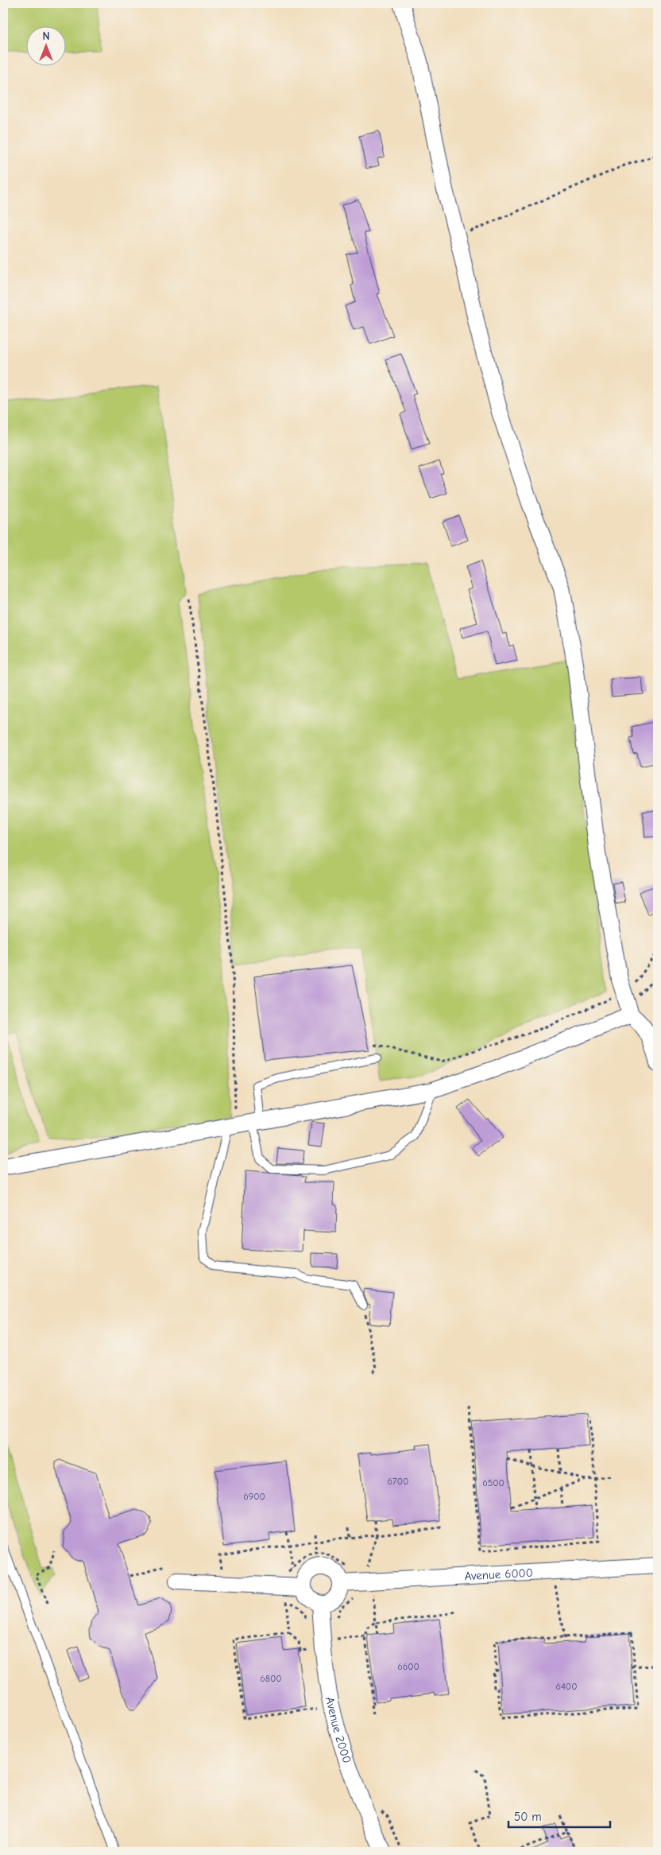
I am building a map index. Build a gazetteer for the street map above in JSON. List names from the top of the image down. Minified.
{"streets":{"street":["Avenue 6000","Avenue 2000"]},"crossings":[["Avenue 6000","Avenue 2000"]],"house_numbers":["6700","6500","6900","6600","6800","6400"],"scale_bar":"50 m","north":"top"}
